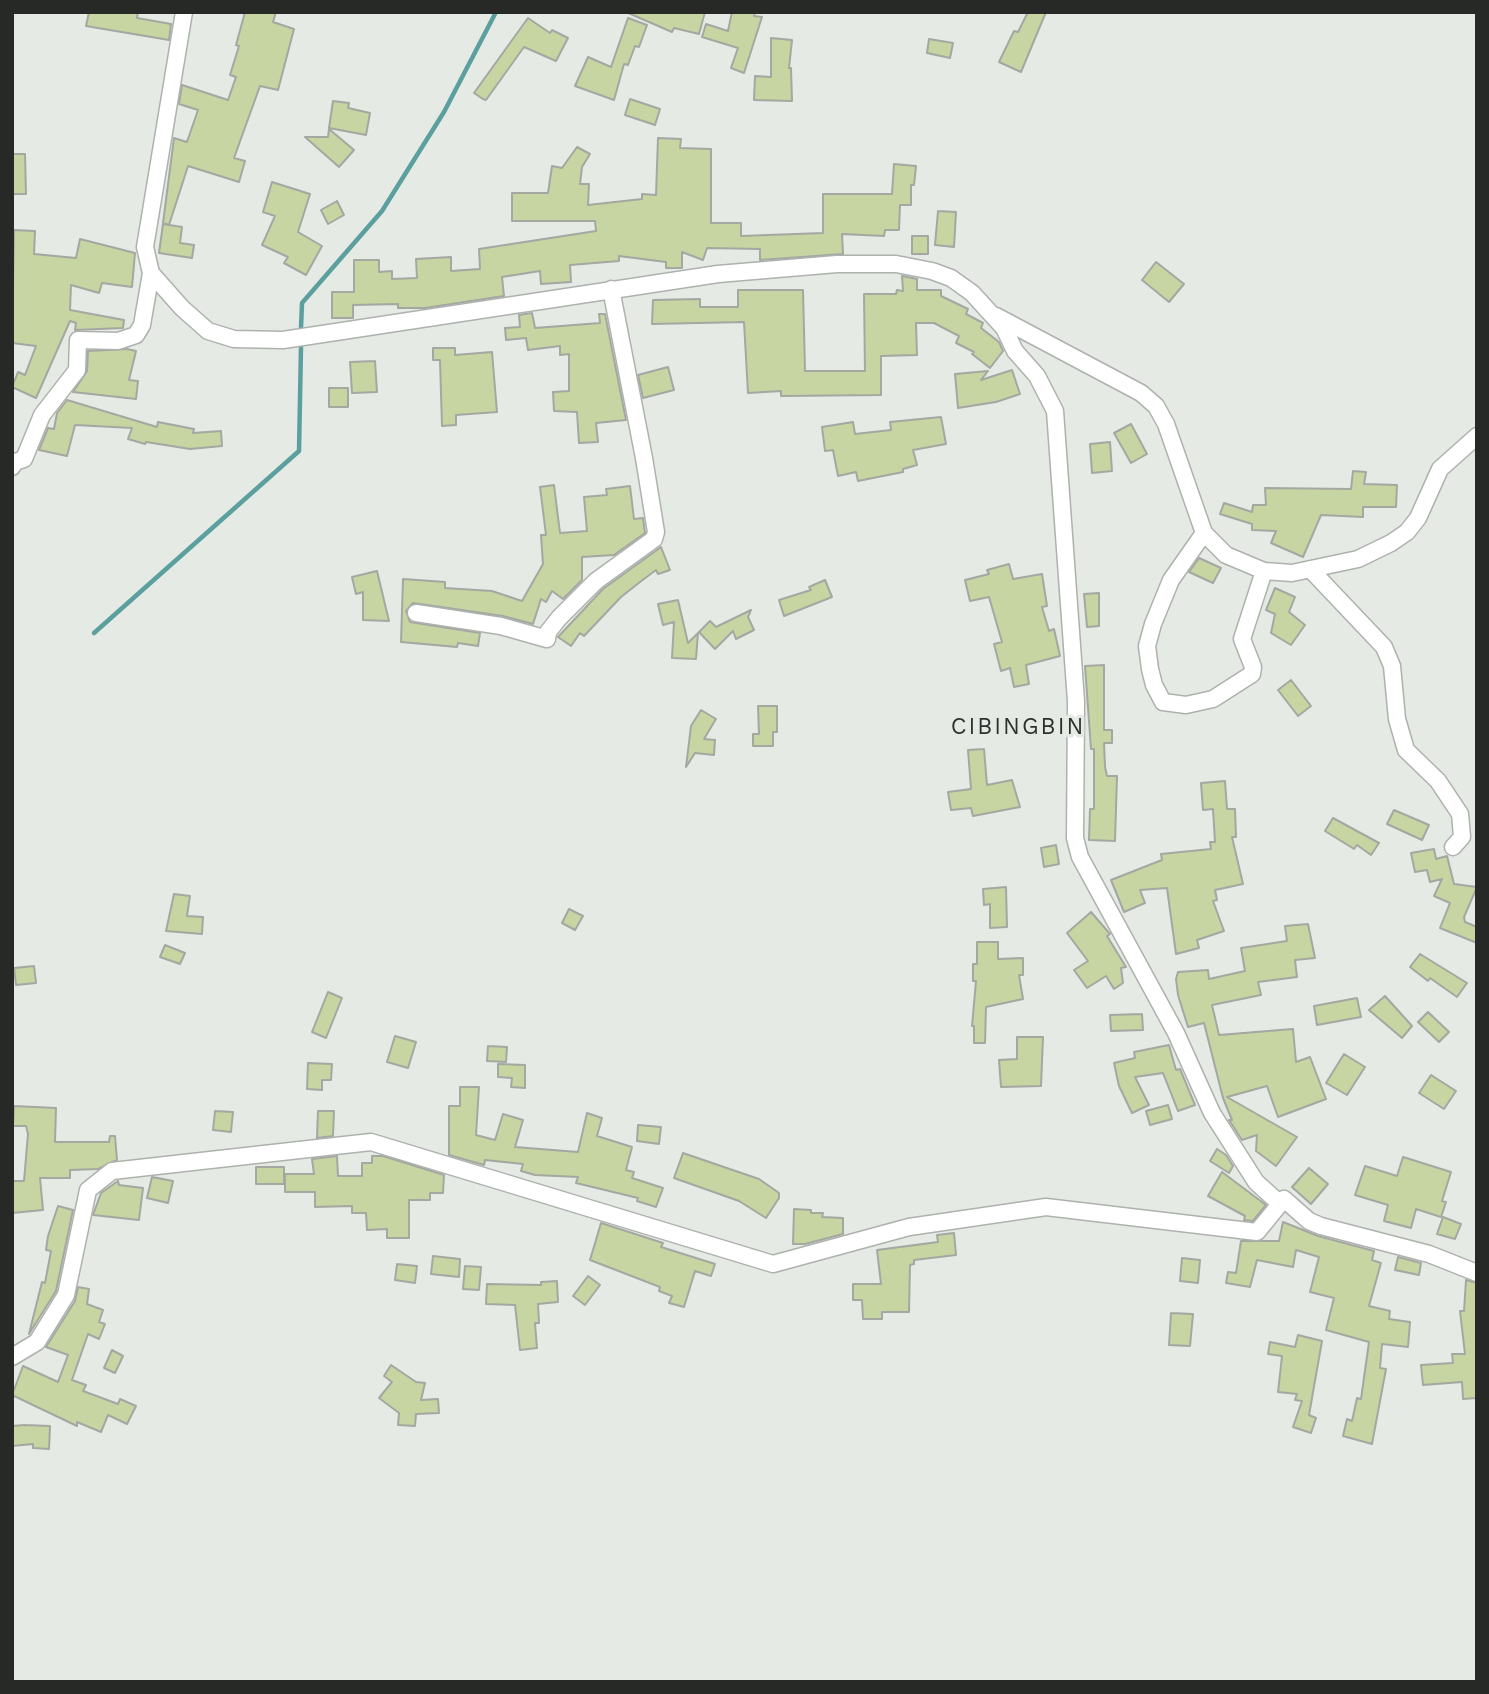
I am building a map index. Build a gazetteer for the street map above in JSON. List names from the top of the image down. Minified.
{"districts":["CIBINGBIN"]}
